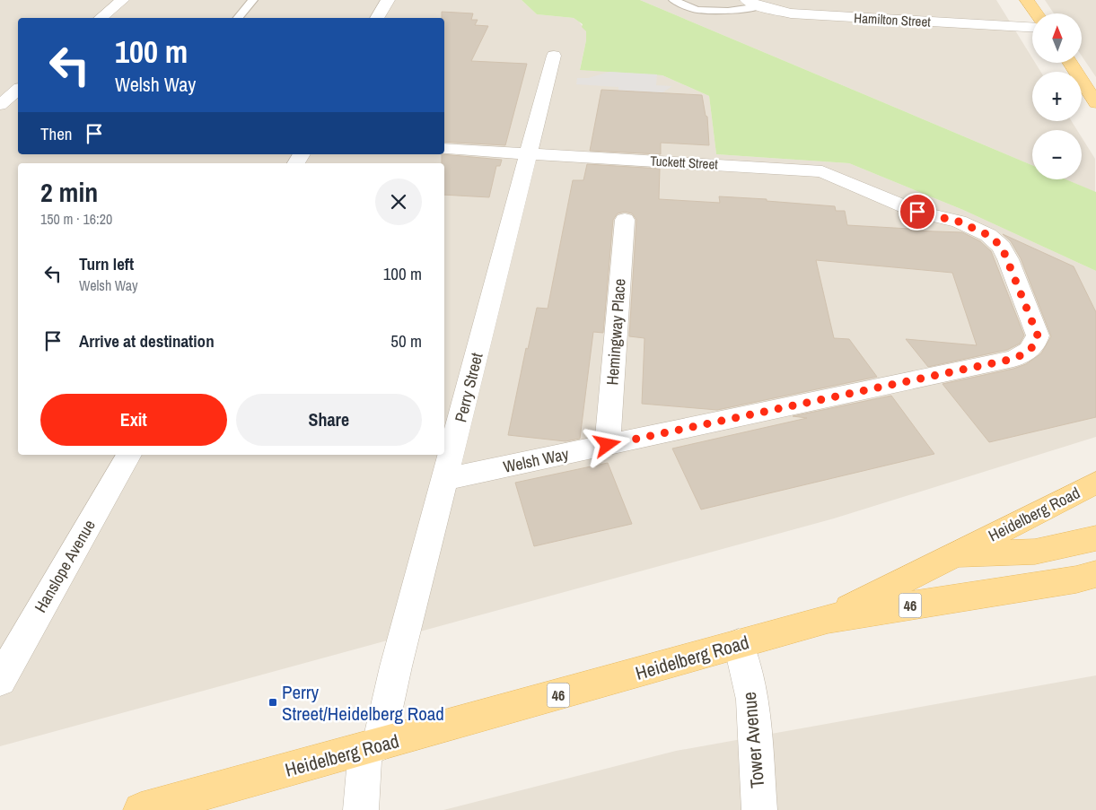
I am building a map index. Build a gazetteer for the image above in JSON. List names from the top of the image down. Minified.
{"streets":{"main road":["Heidelberg Road","46"],"street":["Hamilton Street","Tuckett Street","Hemingway Place","Perry Street","Welsh Way","Hanslope Avenue","Tower Avenue"]},"crossings":[["Tuckett Street","Perry Street"],["Tuckett Street","Welsh Way"],["Hemingway Place","Welsh Way"],["Perry Street","Welsh Way"],["Perry Street","Heidelberg Road"],["Heidelberg Road","Tower Avenue"]],"places":{"transit":["Perry Street/Heidelberg Road"]},"north":"top","page":{"map_buttons":["+","−"],"turn":["100 m","Welsh Way"],"then":"Then","heading":["2 min","150 m · 16:20"],"list":[{"name":"Turn left","note":"Welsh Way","value":"100 m"},{"name":"Arrive at destination","value":"50 m"}],"buttons":["Exit","Share"]}}
